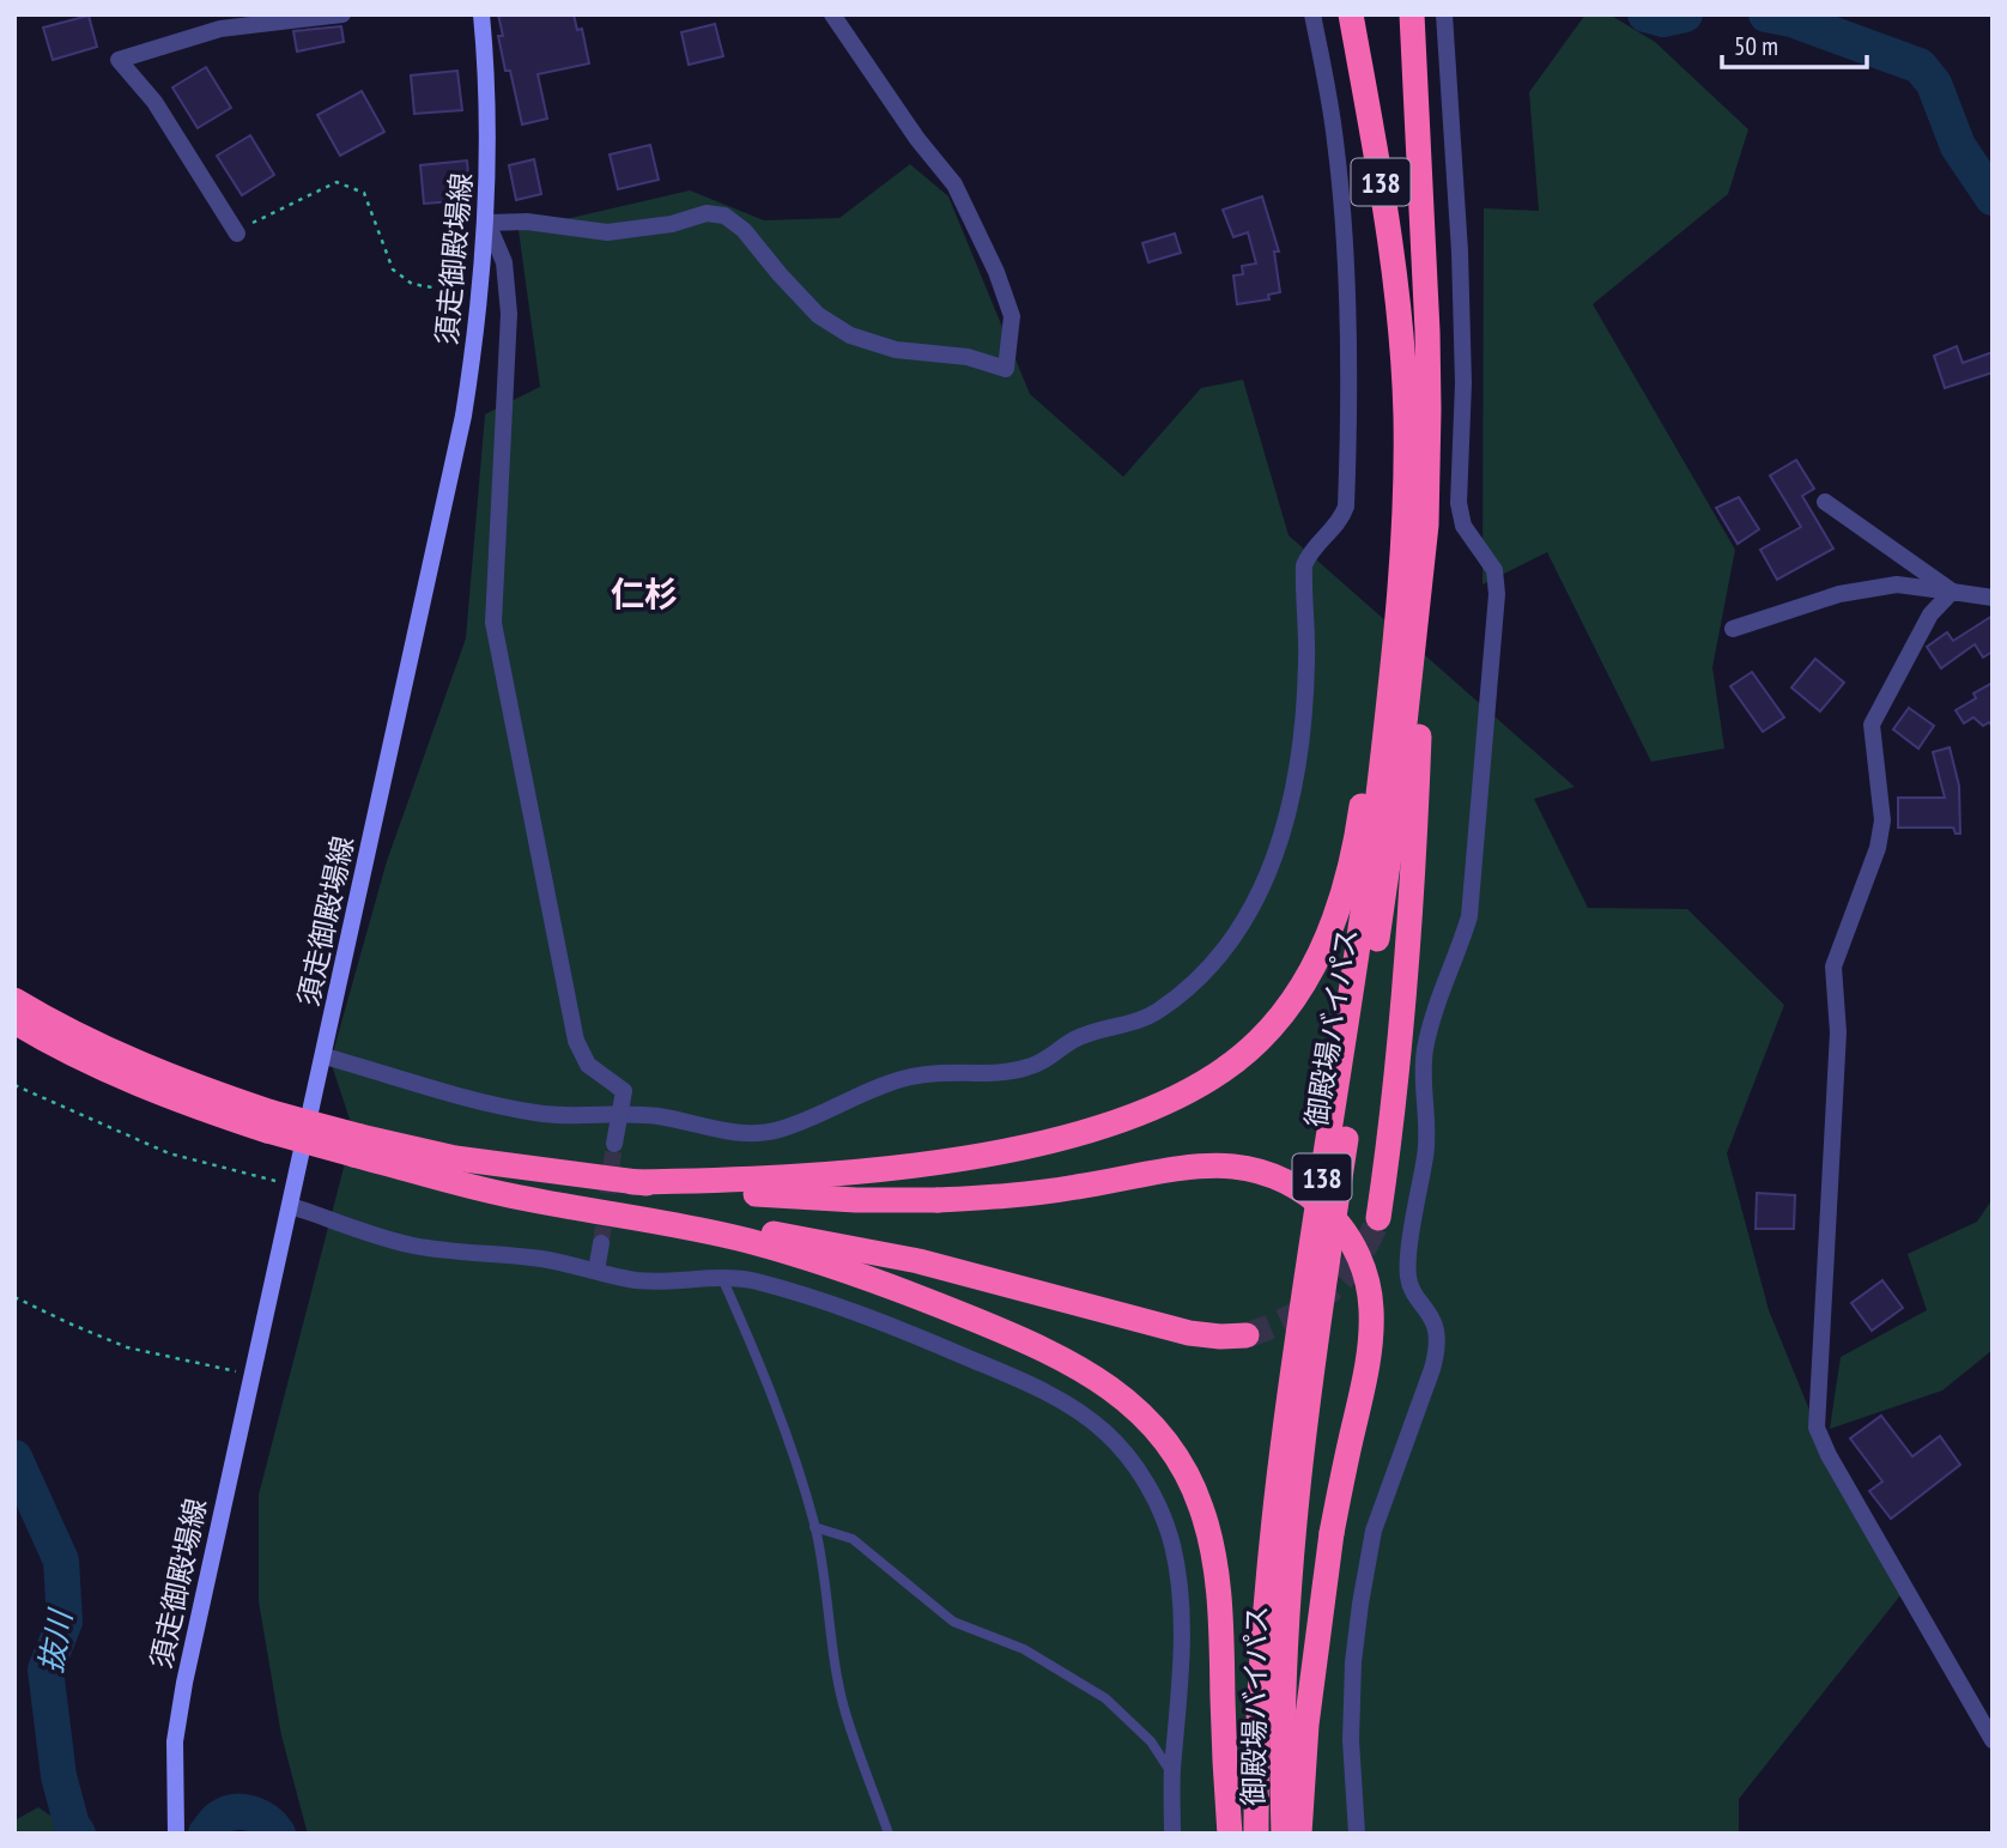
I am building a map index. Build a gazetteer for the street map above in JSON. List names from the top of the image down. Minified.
{"streets":{"highway":["138","御殿場バイパス"],"main road":["須走御殿場線"]},"districts":["仁杉"],"water":["抜川"],"scale_bar":"50 m"}
